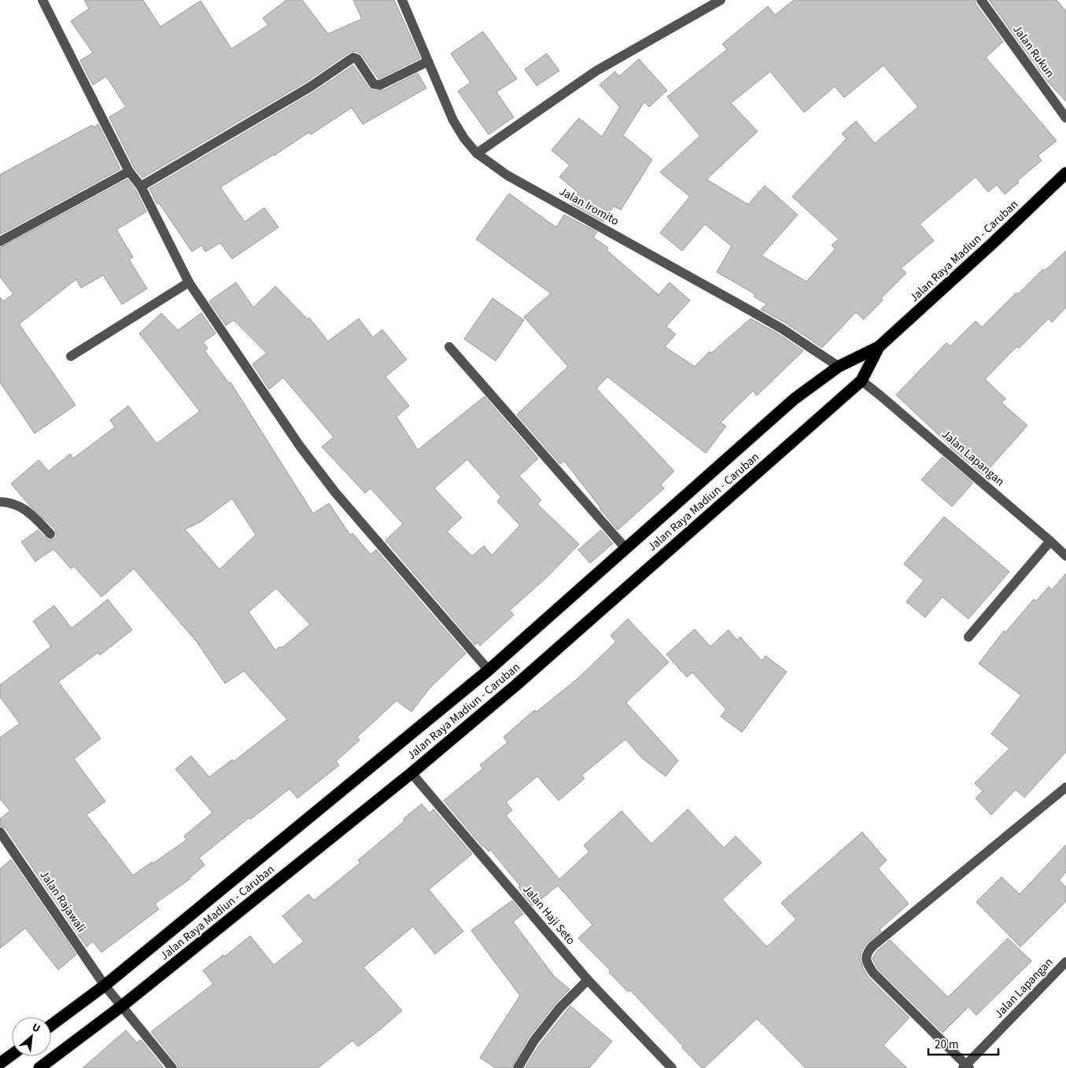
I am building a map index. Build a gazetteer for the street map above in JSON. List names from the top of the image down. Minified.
{"streets":{"highway":["Jalan Raya Madiun - Caruban"],"street":["Jalan Rukun","Jalan Iromito","Jalan Lapangan","Jalan Rajawali","Jalan Haji Seto"]},"crossings":[["Jalan Iromito","Jalan Raya Madiun - Caruban"],["Jalan Raya Madiun - Caruban","Jalan Lapangan"],["Jalan Raya Madiun - Caruban","Jalan Rajawali"],["Jalan Raya Madiun - Caruban","Jalan Haji Seto"]],"scale_bar":"20 m","north":"top right"}
